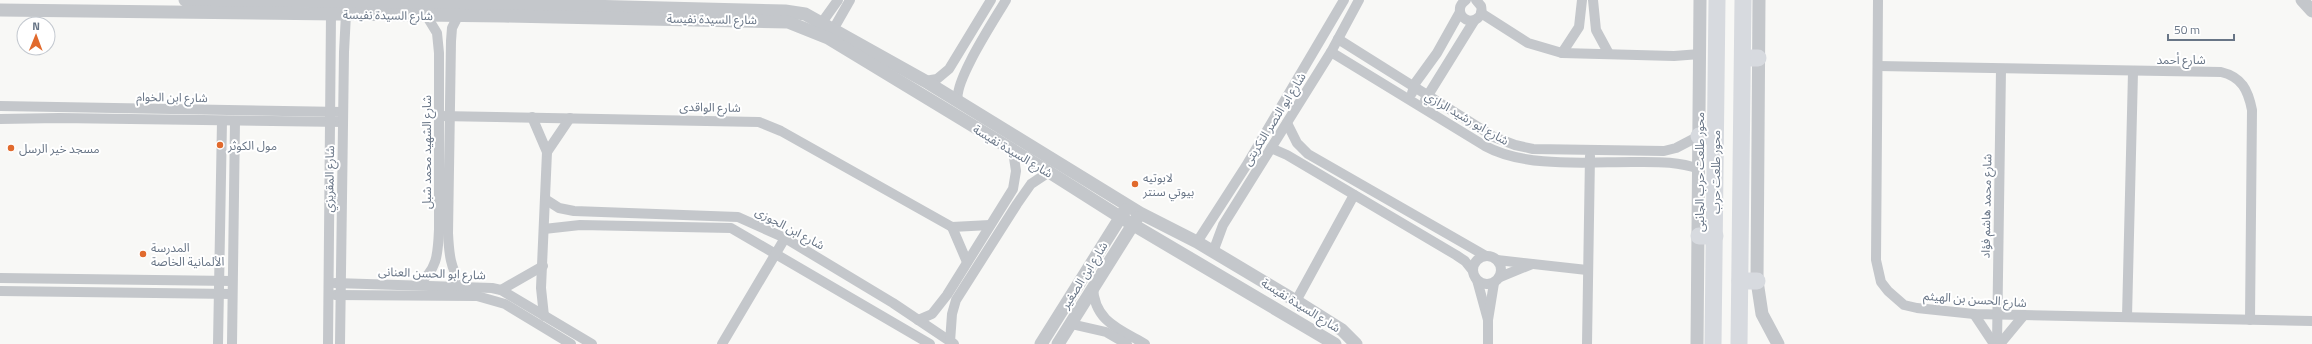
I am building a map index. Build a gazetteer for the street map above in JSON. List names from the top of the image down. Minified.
{"streets":{"main road":["محور طلعت حرب"],"street":["شارع السيدة نفيسة","شارع أحمد","شارع ابن الخوام","شارع الواقدى","شارع ابو رشيد الرازي","شارع ابو النصر التكريتى","شارع الشهيد محمد شبل","محور طلعت حرب الجانبى","شارع المقريزي","شارع محمد هاشم فؤاد","شارع ابن الجوزى","شارع ابو الحسن العنانى","شارع ابن الصغير","شارع الحسن بن الهيثم"]},"crossings":[["شارع السيدة نفيسة","شارع ابو النصر التكريتى"],["شارع السيدة نفيسة","شارع الشهيد محمد شبل"],["شارع السيدة نفيسة","شارع المقريزي"],["شارع السيدة نفيسة","شارع ابن الصغير"],["شارع أحمد","شارع محمد هاشم فؤاد"],["شارع أحمد","شارع الحسن بن الهيثم"],["شارع ابن الخوام","شارع المقريزي"],["شارع الواقدى","شارع الشهيد محمد شبل"],["شارع ابو رشيد الرازي","شارع ابو النصر التكريتى"],["شارع ابو رشيد الرازي","محور طلعت حرب الجانبى"],["شارع ابو رشيد الرازي","محور طلعت حرب"],["شارع الشهيد محمد شبل","شارع ابو الحسن العنانى"],["محور طلعت حرب الجانبى","محور طلعت حرب"],["شارع المقريزي","شارع ابو الحسن العنانى"],["شارع محمد هاشم فؤاد","شارع الحسن بن الهيثم"]],"places":["مول الكوثر","مسجد خير الرسل","لابوتيه بيوتي سنتر","المدرسة الألمانية الخاصة"],"scale_bar":"50 m","north":"top"}
